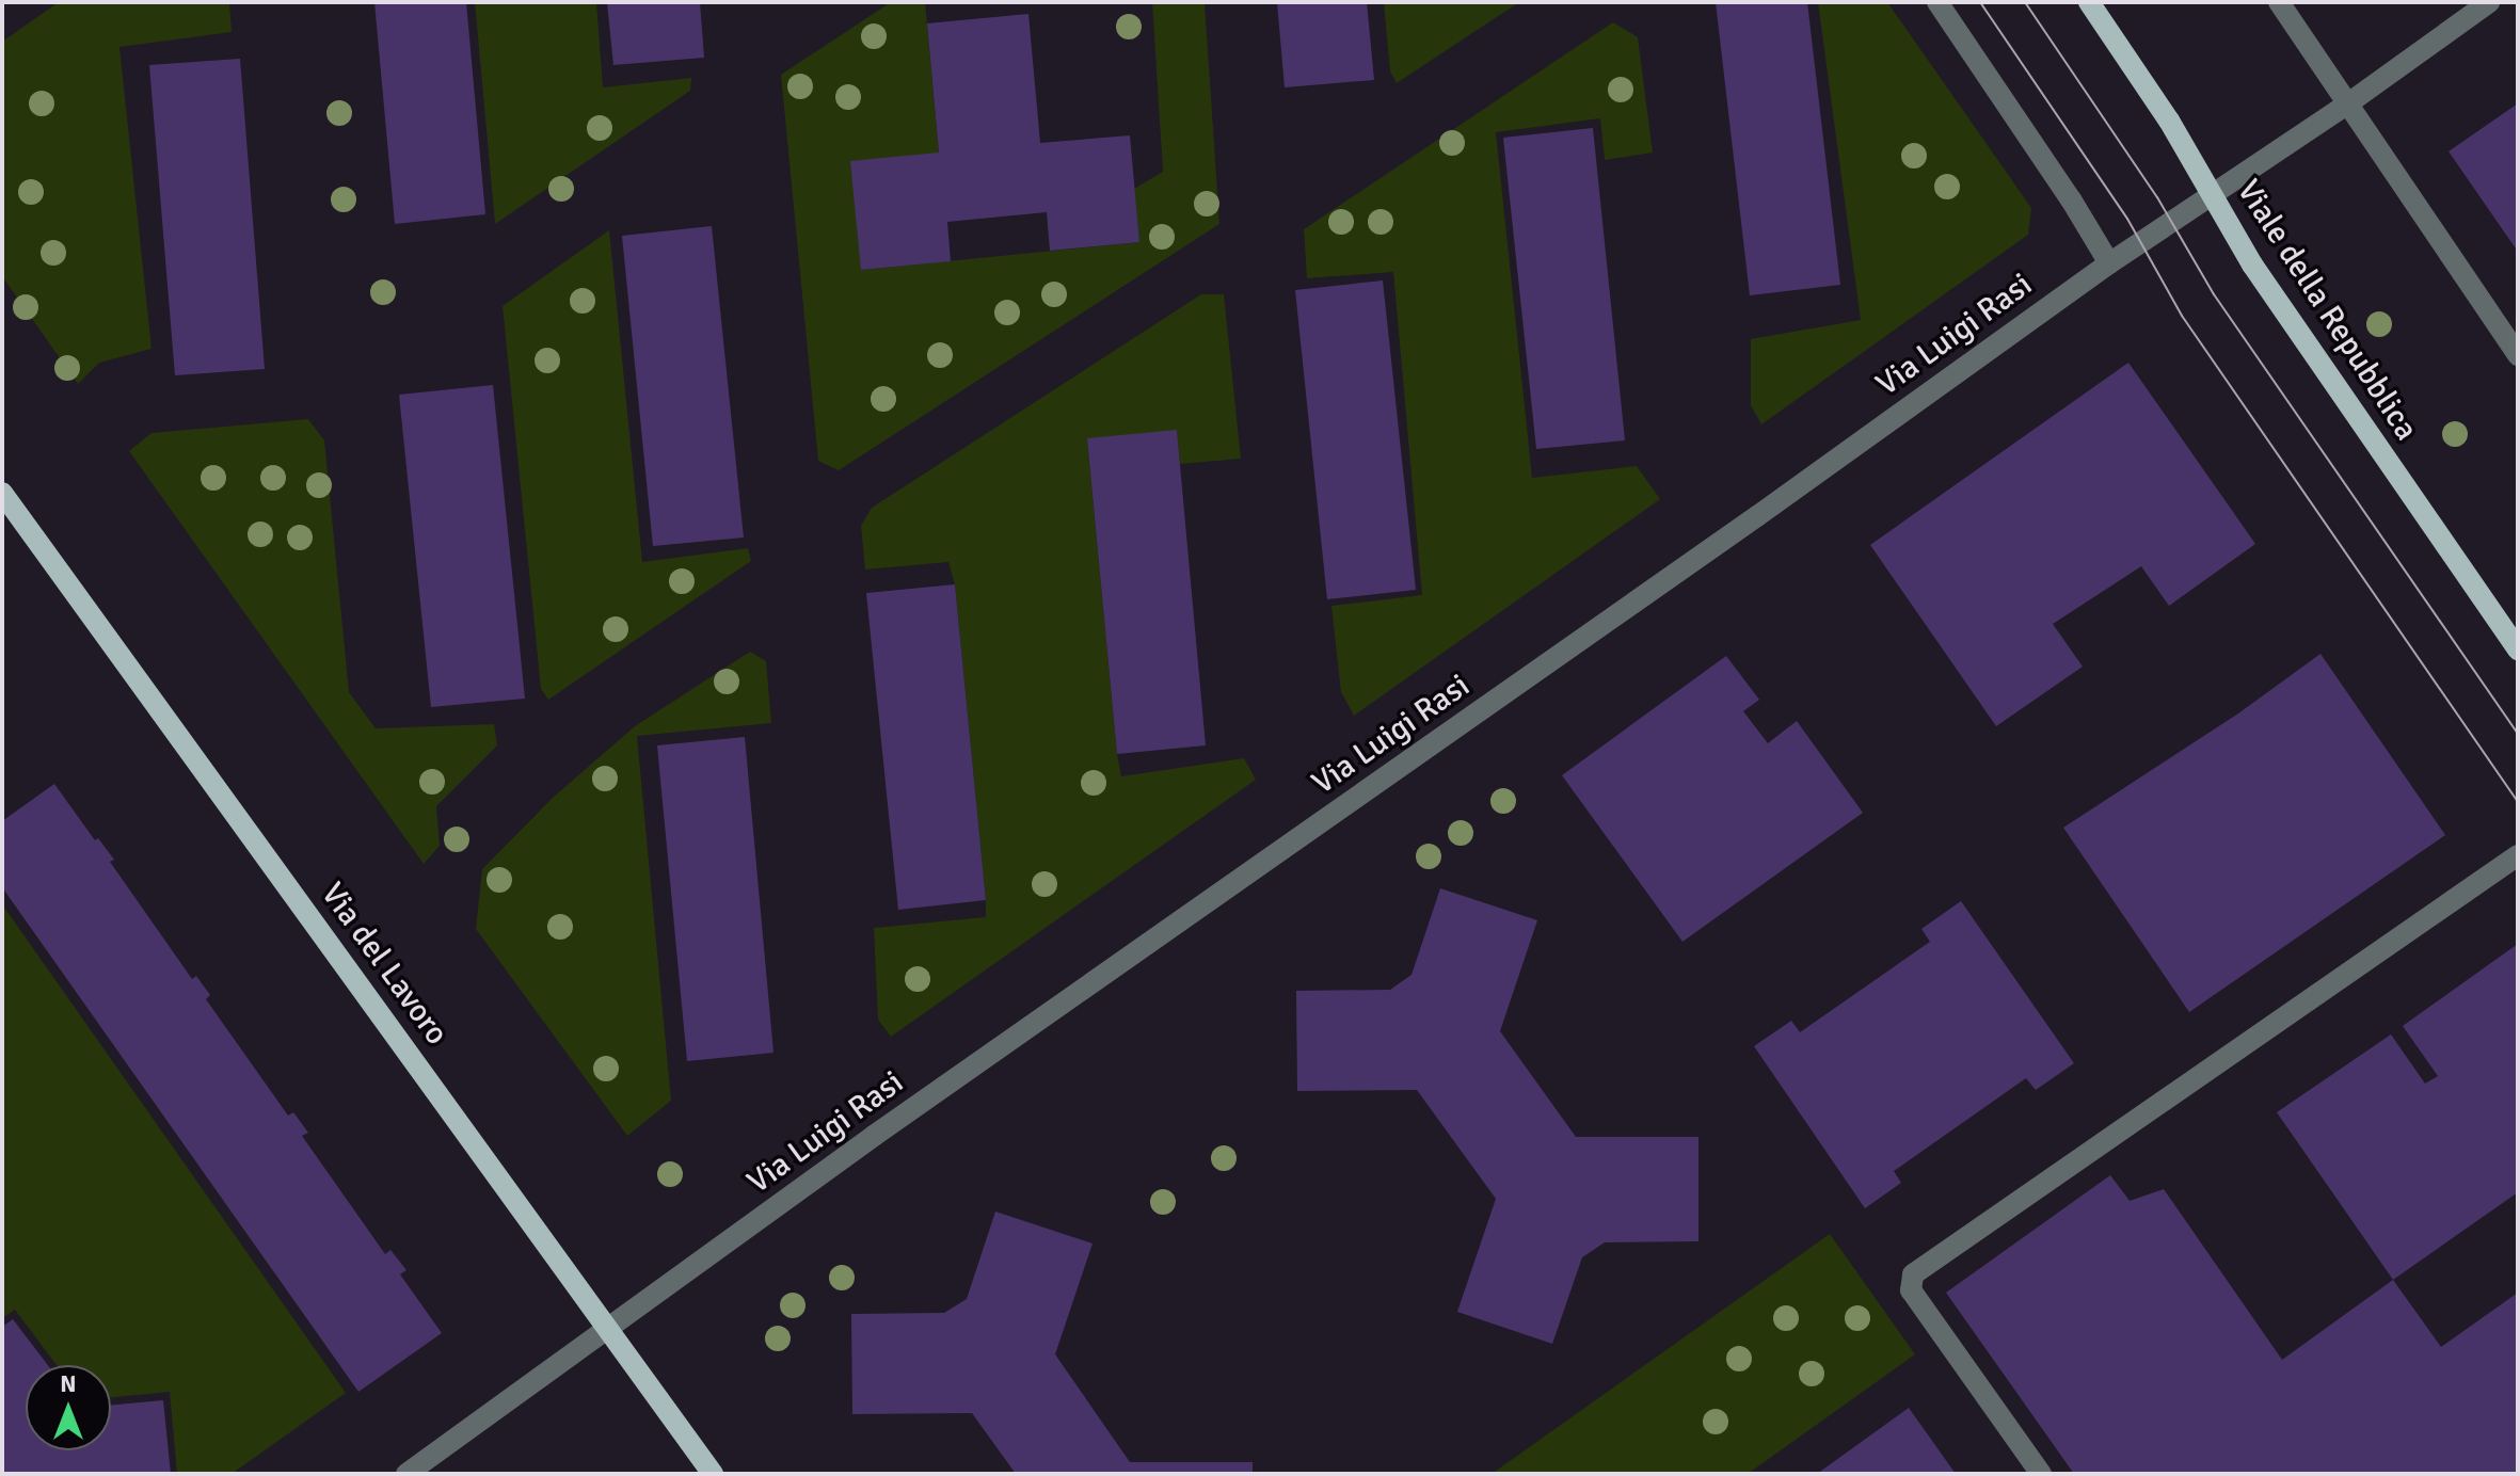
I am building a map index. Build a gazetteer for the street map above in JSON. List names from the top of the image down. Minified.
{"streets":{"main road":["Viale della Repubblica","Via del Lavoro"],"street":["Via Luigi Rasi"]},"crossings":[["Viale della Repubblica","Via Luigi Rasi"],["Via Luigi Rasi","Via del Lavoro"]],"north":"top"}
